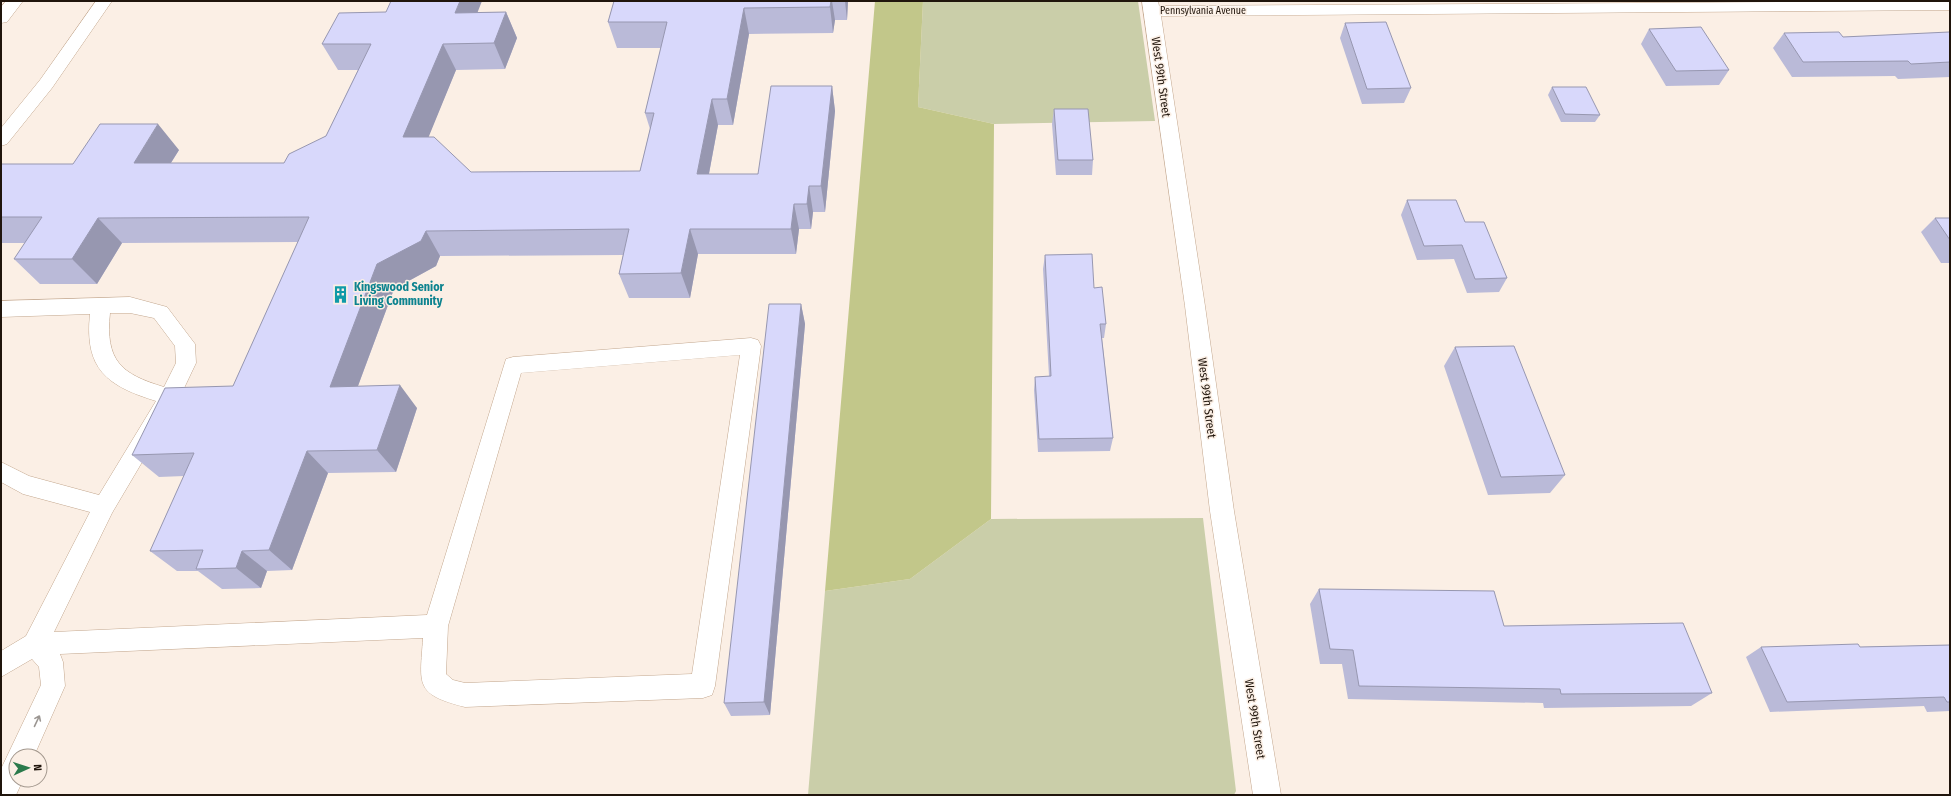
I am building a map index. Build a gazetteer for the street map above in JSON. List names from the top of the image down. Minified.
{"streets":{"street":["Pennsylvania Avenue","West 99th Street"]},"crossings":[["Pennsylvania Avenue","West 99th Street"]],"places":{"building":["Kingswood Senior Living Community"]},"north":"right"}
